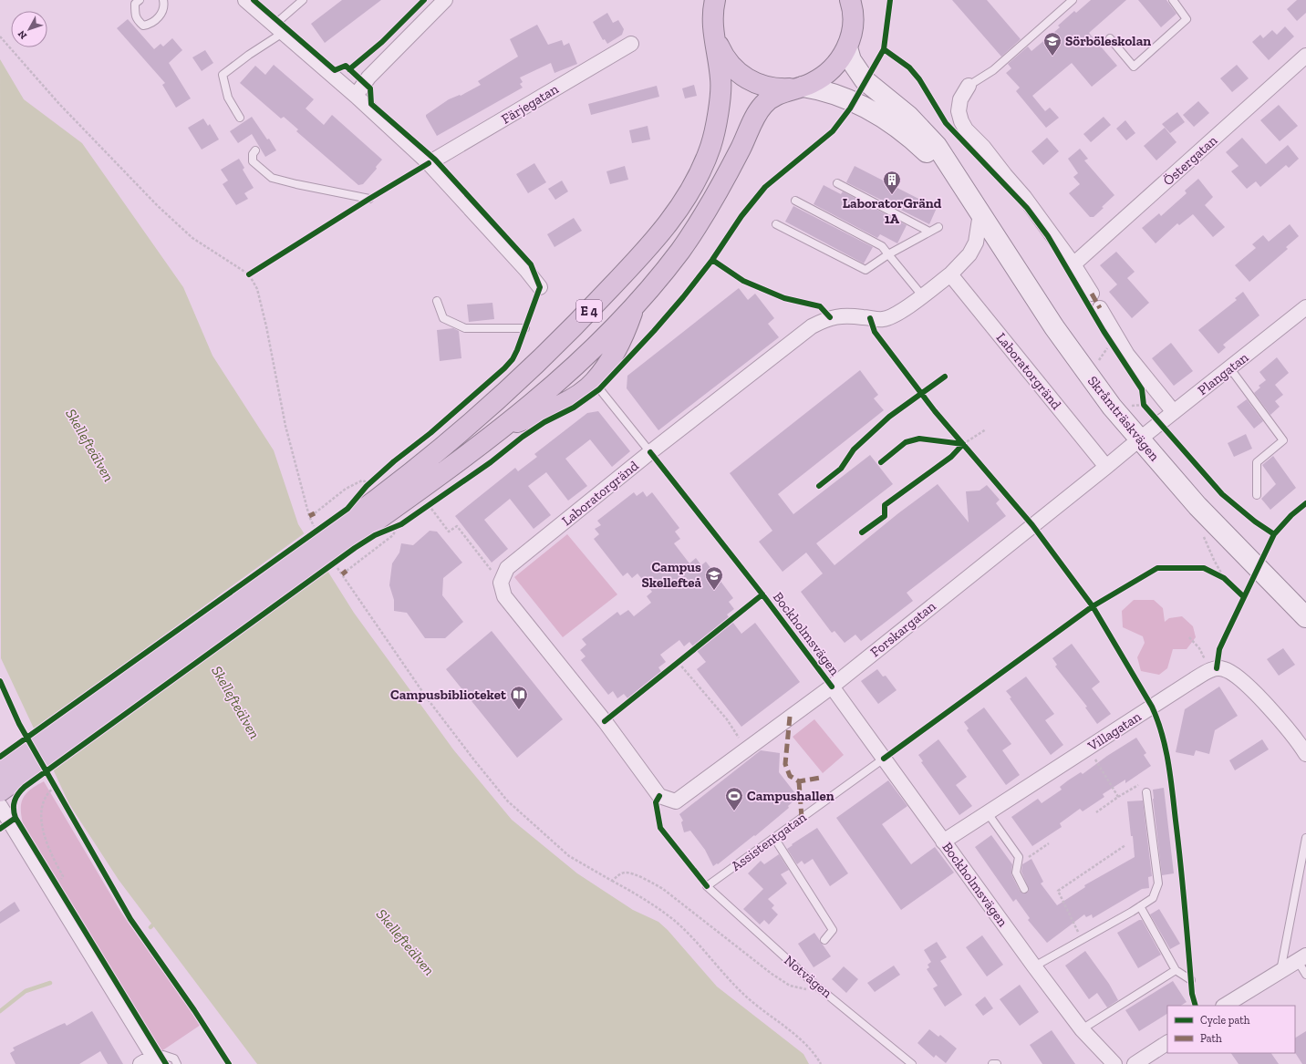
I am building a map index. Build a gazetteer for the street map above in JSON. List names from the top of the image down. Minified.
{"streets":{"highway":["E 4"],"main road":["Skråmträskvägen"],"street":["Färjegatan","Östergatan","Laboratorgränd","Plangatan","Forskargatan","Bockholmsvägen","Villagatan"],"lane":["Assistentgatan","Notvägen"]},"crossings":[["E 4","Skråmträskvägen"],["Laboratorgränd","Skråmträskvägen"],["Laboratorgränd","Forskargatan"],["Plangatan","Skråmträskvägen"],["Plangatan","Forskargatan"],["Skråmträskvägen","Forskargatan"],["Forskargatan","Bockholmsvägen"],["Bockholmsvägen","Villagatan"],["Bockholmsvägen","Assistentgatan"],["Assistentgatan","Notvägen"]],"water":["Skellefteälven"],"places":{"school or university":["Sörböleskolan","Campus Skellefteå"],"building":["LaboratorGränd 1A"],"library":["Campusbiblioteket"],"sports":["Campushallen"]},"legend":["Cycle path","Path"],"north":"bottom left"}
